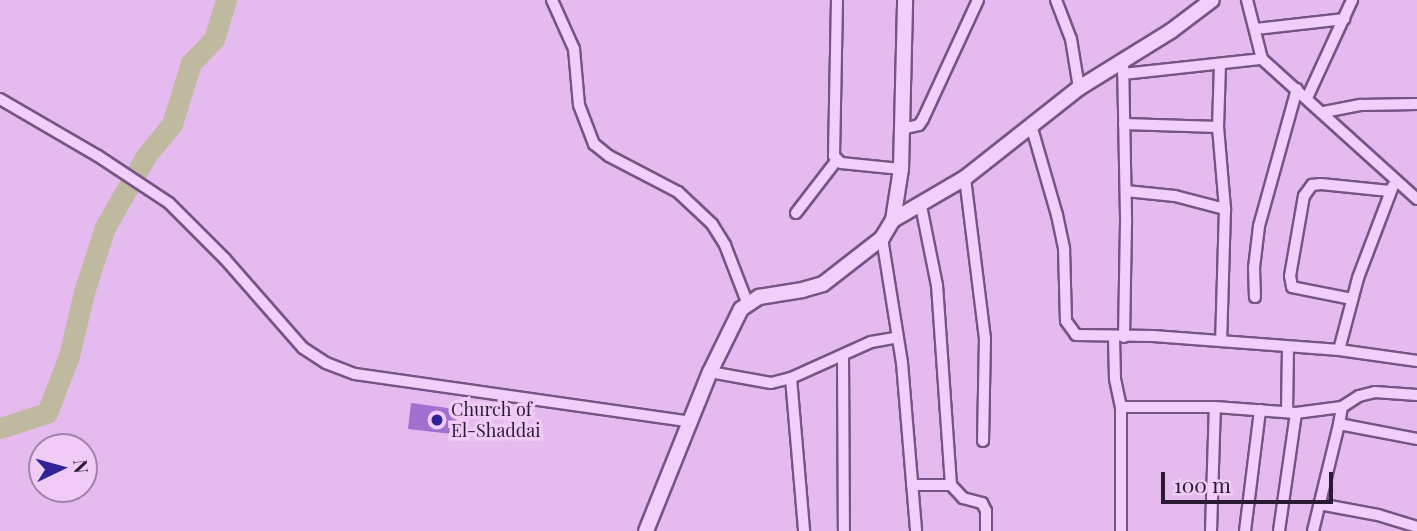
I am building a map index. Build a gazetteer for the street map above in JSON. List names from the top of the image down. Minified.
{"places":["Church of El-Shaddai"],"scale_bar":"100 m","north":"right"}
